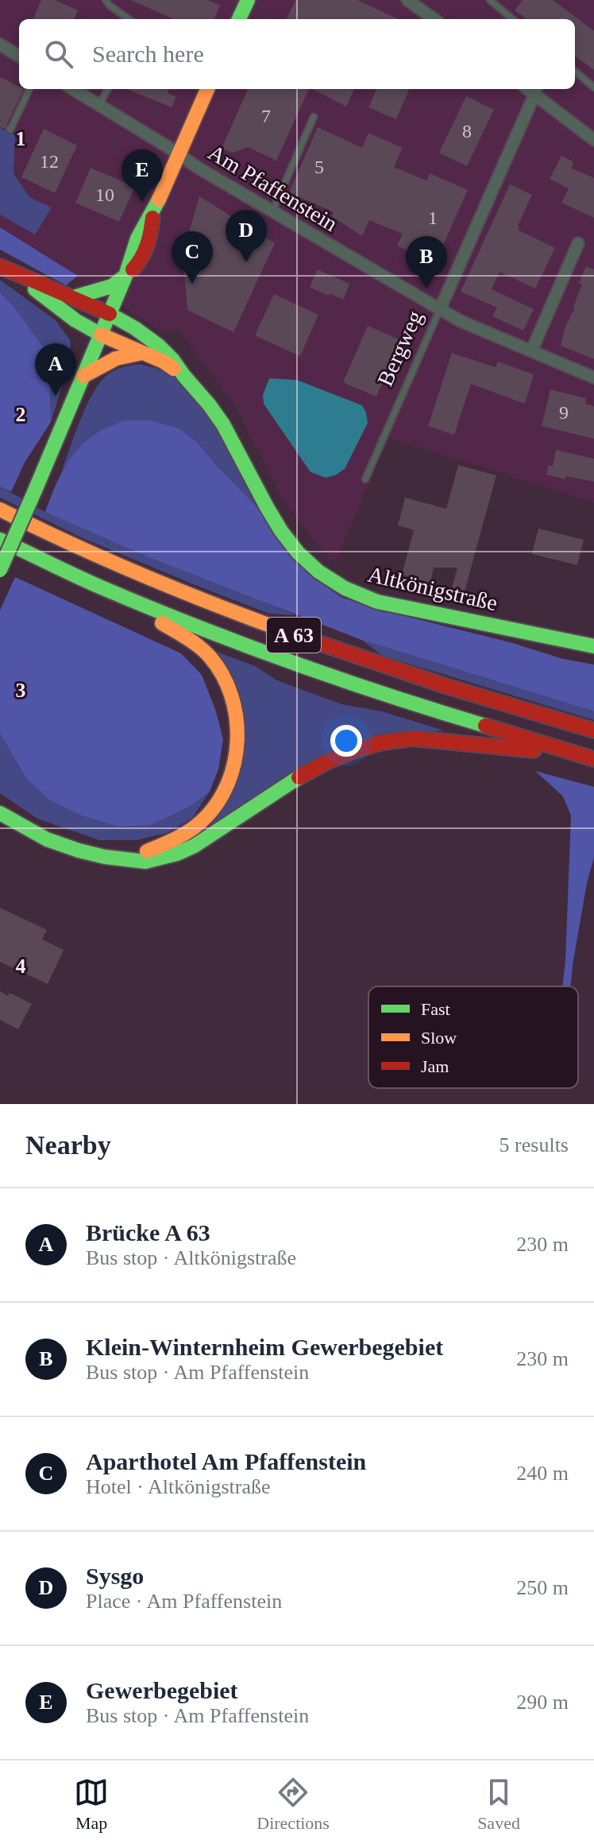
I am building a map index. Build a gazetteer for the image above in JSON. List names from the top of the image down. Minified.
{"streets":{"main road":["Altkönigstraße","A 63"],"street":["Am Pfaffenstein","Bergweg"]},"crossings":[["Am Pfaffenstein","Bergweg"]],"house_numbers":["7","8","12","5","10","1","9"],"legend":["Fast","Slow","Jam"],"page":{"search":"Search here","pins":["E","D","C","B","A"],"heading":["Nearby","5 results"],"list":[{"mark":"A","name":"Brücke A 63","note":"Bus stop · Altkönigstraße","value":"230 m"},{"mark":"B","name":"Klein-Winternheim Gewerbegebiet","note":"Bus stop · Am Pfaffenstein","value":"230 m"},{"mark":"C","name":"Aparthotel Am Pfaffenstein","note":"Hotel · Altkönigstraße","value":"240 m"},{"mark":"D","name":"Sysgo","note":"Place · Am Pfaffenstein","value":"250 m"},{"mark":"E","name":"Gewerbegebiet","note":"Bus stop · Am Pfaffenstein","value":"290 m"}],"nav":["Map","Directions","Saved"]},"grid":{"rows":["1","2","3","4"]}}
